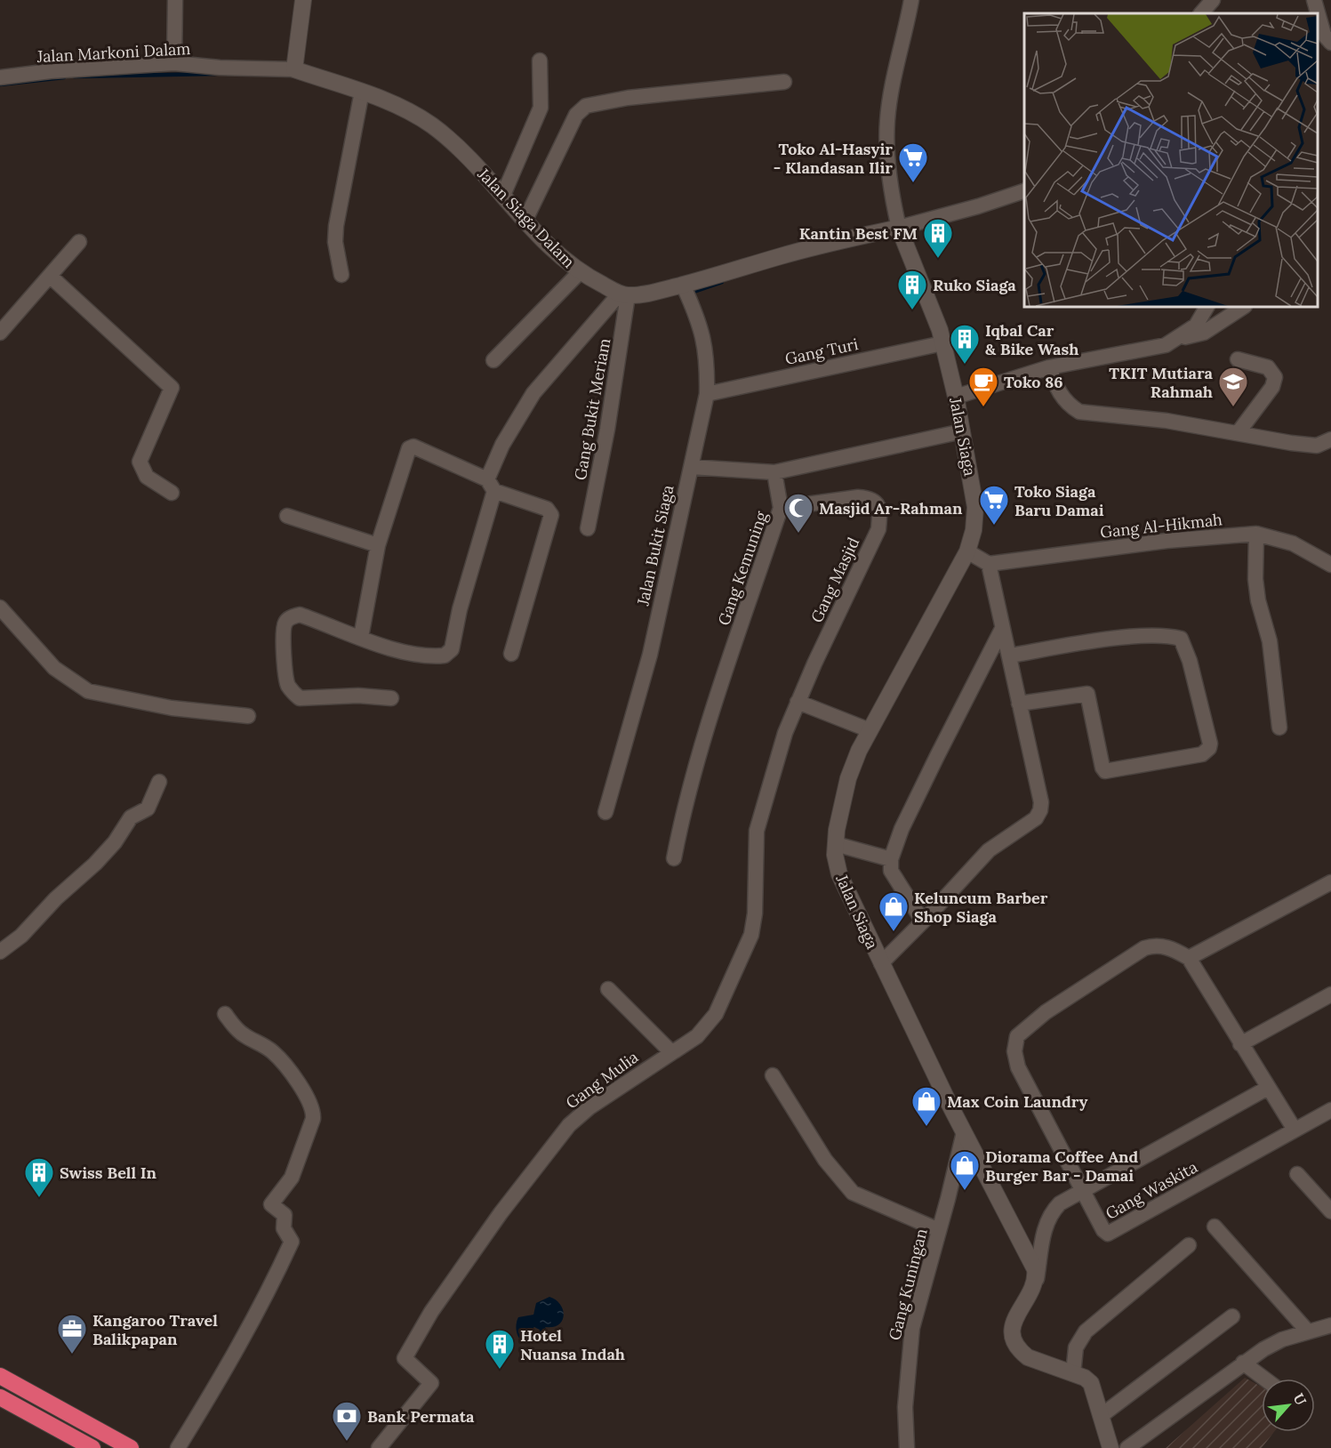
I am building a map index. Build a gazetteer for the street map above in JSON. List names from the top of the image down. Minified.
{"streets":{"street":["Jalan Markoni Dalam","Jalan Siaga Dalam","Gang Turi","Gang Bukit Meriam","Jalan Siaga","Gang Al-Hikmah","Jalan Bukit Siaga","Gang Kemuning","Gang Masjid","Gang Mulia","Gang Waskita","Gang Kuningan"]},"crossings":[["Jalan Markoni Dalam","Jalan Siaga Dalam"],["Jalan Siaga Dalam","Gang Bukit Meriam"],["Gang Turi","Jalan Siaga"],["Gang Turi","Jalan Bukit Siaga"],["Jalan Siaga","Gang Kuningan"],["Gang Kemuning","Gang Masjid"],["Gang Masjid","Gang Mulia"]],"places":{"supermarket":["Toko Al-Hasyir - Klandasan Ilir","Toko Siaga Baru Damai"],"building":["Kantin Best FM","Ruko Siaga","Iqbal Car & Bike Wash","Swiss Bell In","Hotel Nuansa Indah"],"cafe":["Toko 86"],"school or university":["TKIT Mutiara Rahmah"],"mosque":["Masjid Ar-Rahman"],"shop":["Keluncum Barber Shop Siaga","Max Coin Laundry","Diorama Coffee And Burger Bar - Damai"],"office":["Kangaroo Travel Balikpapan"],"bank":["Bank Permata"]},"north":"top right"}
